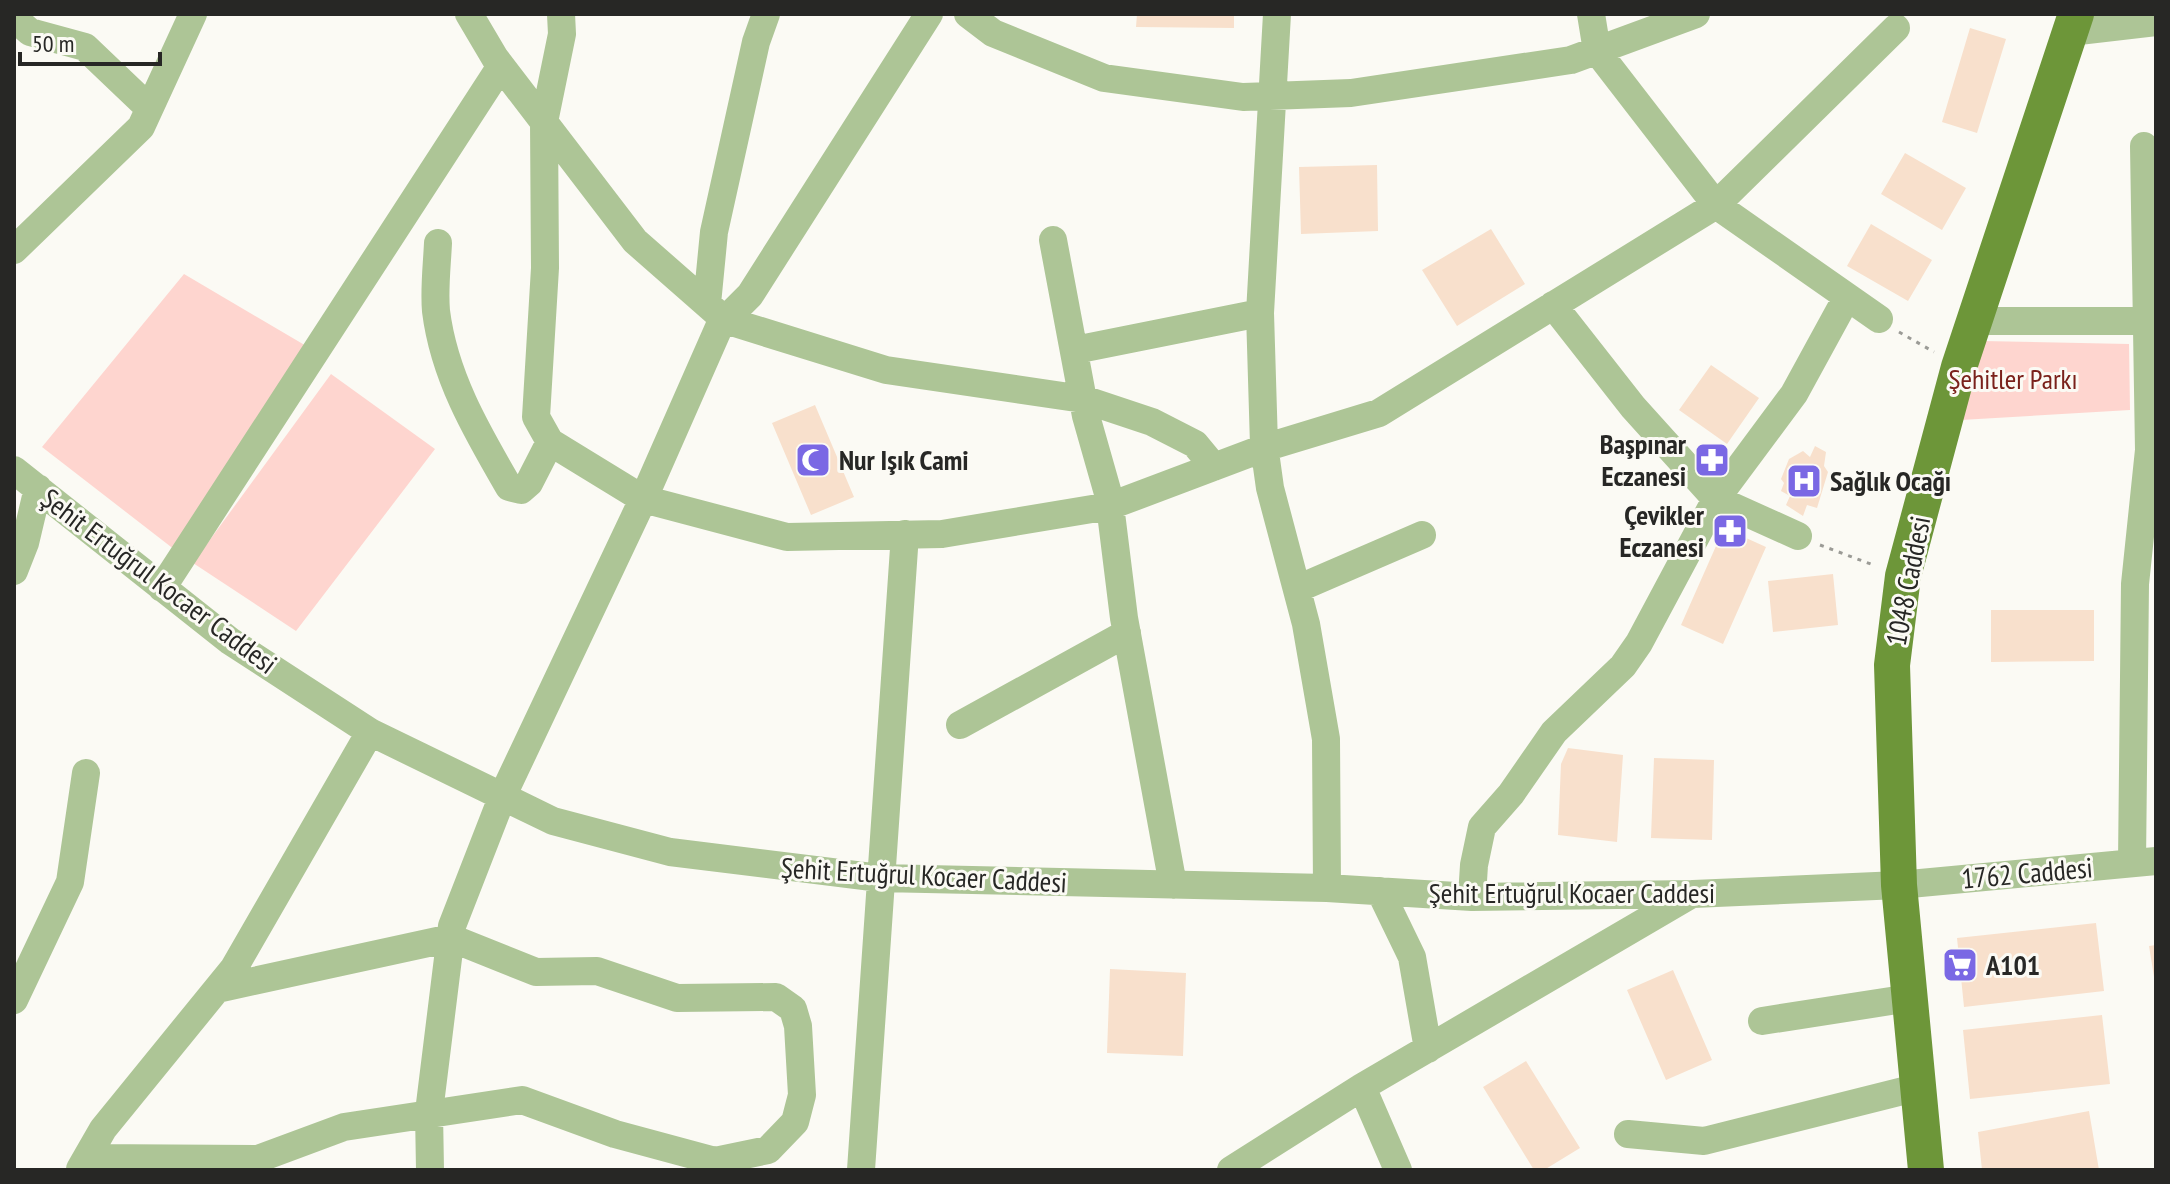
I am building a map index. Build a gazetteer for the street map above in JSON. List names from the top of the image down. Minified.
{"streets":{"main road":["1048 Caddesi"],"street":["Şehit Ertuğrul Kocaer Caddesi","1762 Caddesi"]},"crossings":[["Şehit Ertuğrul Kocaer Caddesi","1048 Caddesi"],["Şehit Ertuğrul Kocaer Caddesi","1762 Caddesi"],["1048 Caddesi","1762 Caddesi"]],"parks":["Şehitler Parkı"],"places":{"mosque":["Nur Işık Cami"],"pharmacy":["Başpınar Eczanesi","Çevikler Eczanesi"],"hospital":["Sağlık Ocağı"],"supermarket":["A101"]},"scale_bar":"50 m"}
